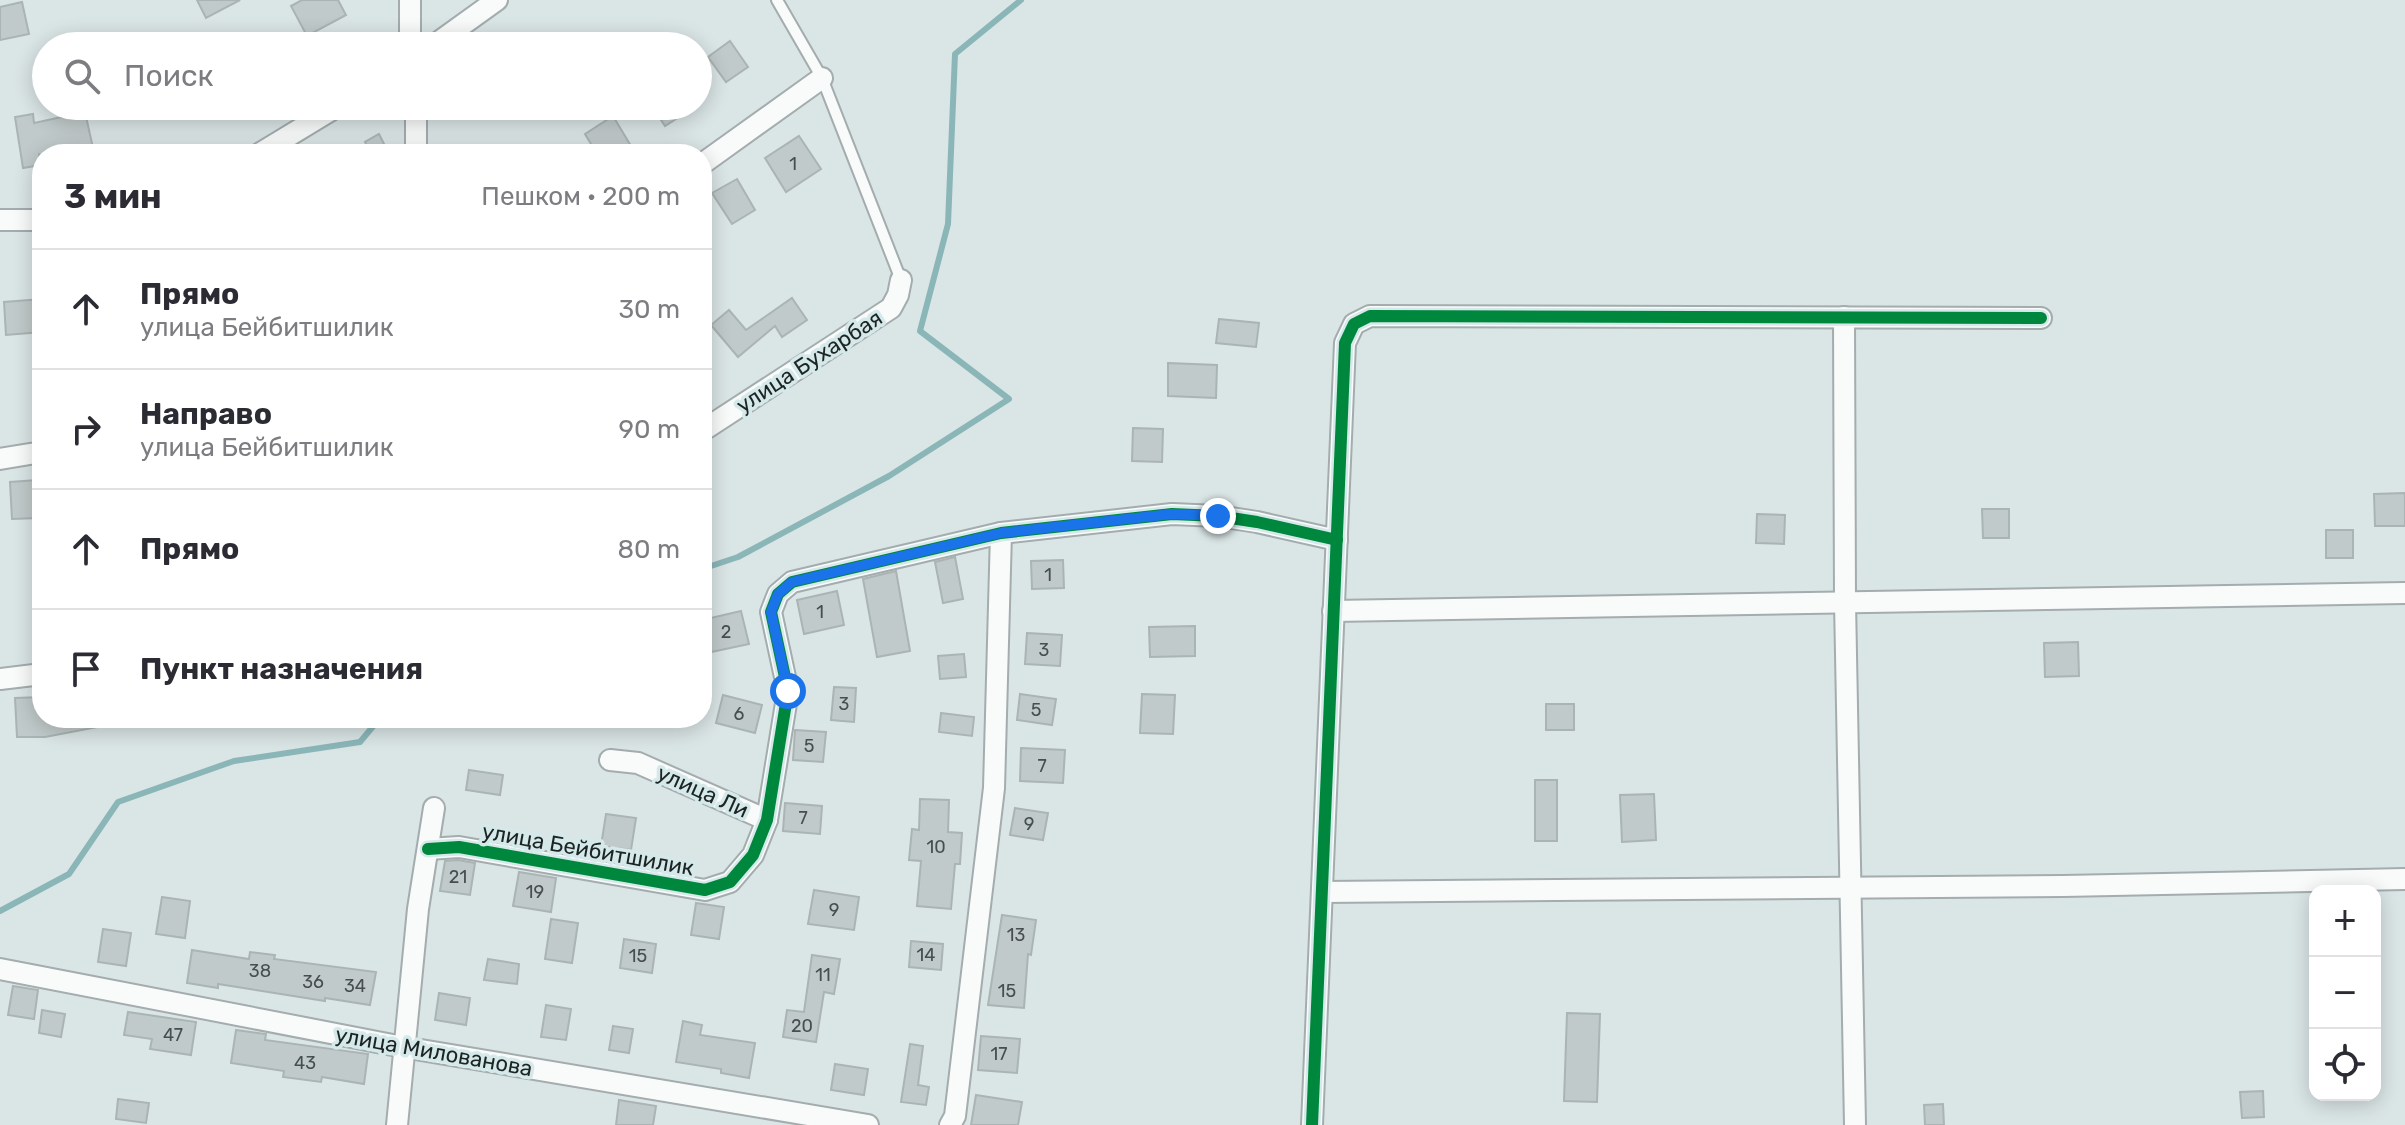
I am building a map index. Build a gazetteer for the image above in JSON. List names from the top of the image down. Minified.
{"streets":{"street":["улица Бухарбая","улица Ли","улица Бейбитшилик","улица Милованова"]},"crossings":[["улица Ли","улица Бейбитшилик"]],"house_numbers":["1","1","1","2","3","3","5","6","5","7","7","9","10","21","19","9","13","14","15","38","11","36","34","15","20","47","17","43"],"page":{"search":"Поиск","heading":["3 мин","Пешком · 200 m"],"list":[["Прямо","улица Бейбитшилик","30 m"],["Направо","улица Бейбитшилик","90 m"],["Прямо","80 m"],"Пункт назначения"],"map_buttons":["+","−"]}}
